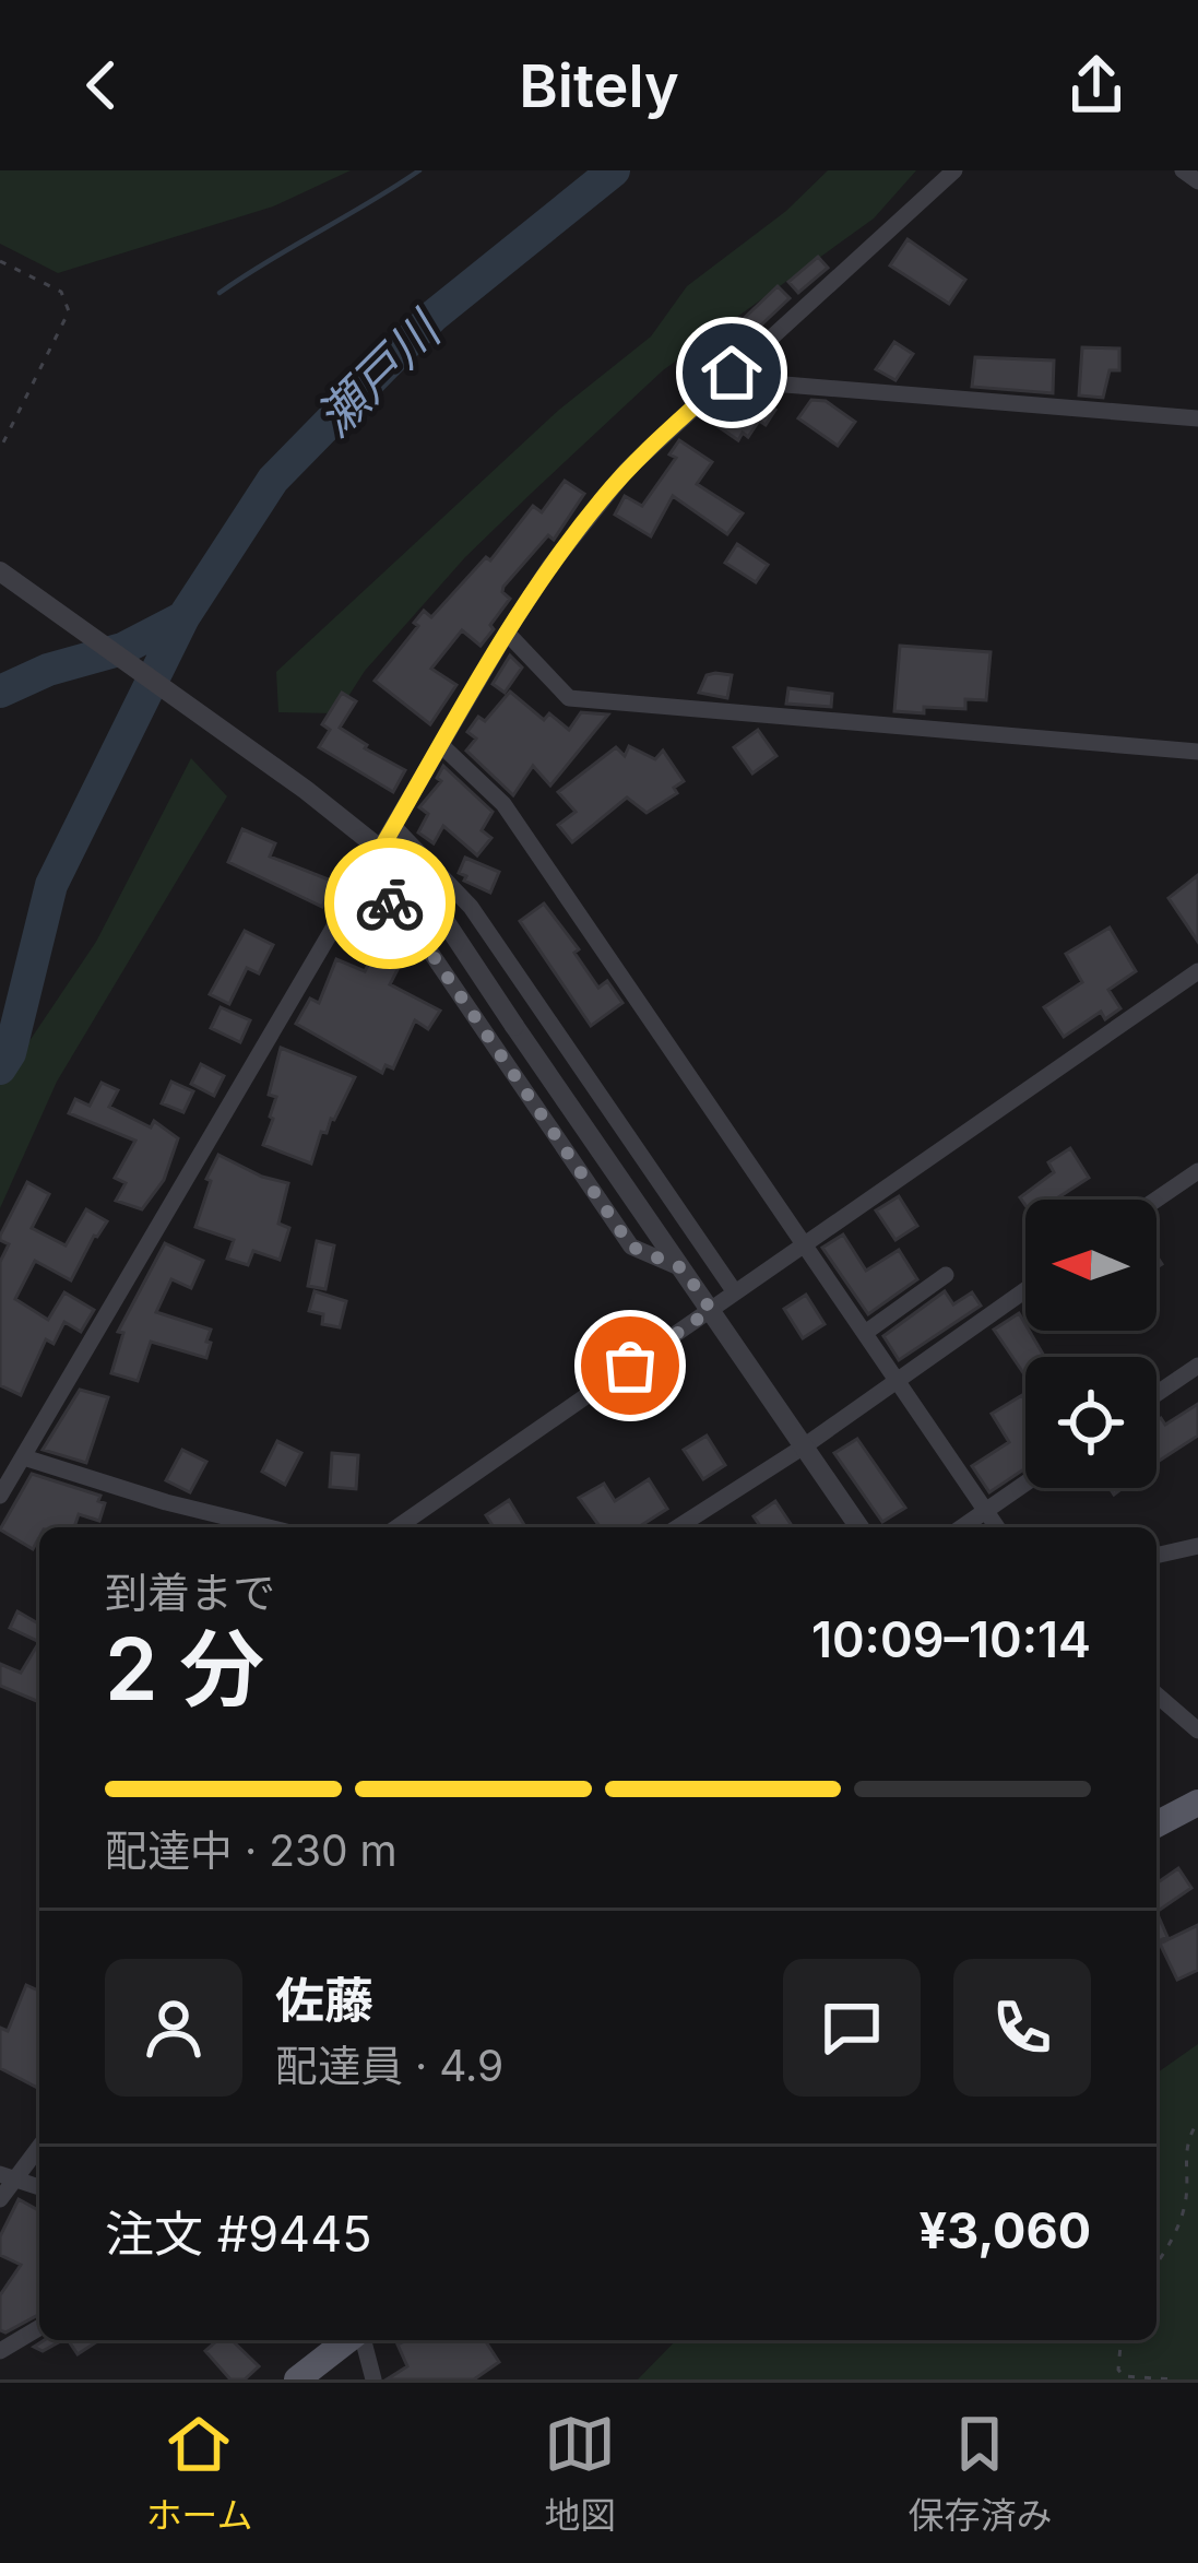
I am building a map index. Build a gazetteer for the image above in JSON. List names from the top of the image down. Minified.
{"water":["瀬戸川"],"north":"left","page":{"header":"Bitely","heading":["2 分","到着まで","10:09–10:14"],"panel":["佐藤","配達員 · 4.9","注文 #9445","¥3,060"],"bar":"配達中 · 230 m","tabs":["ホーム","地図","保存済み"]}}
